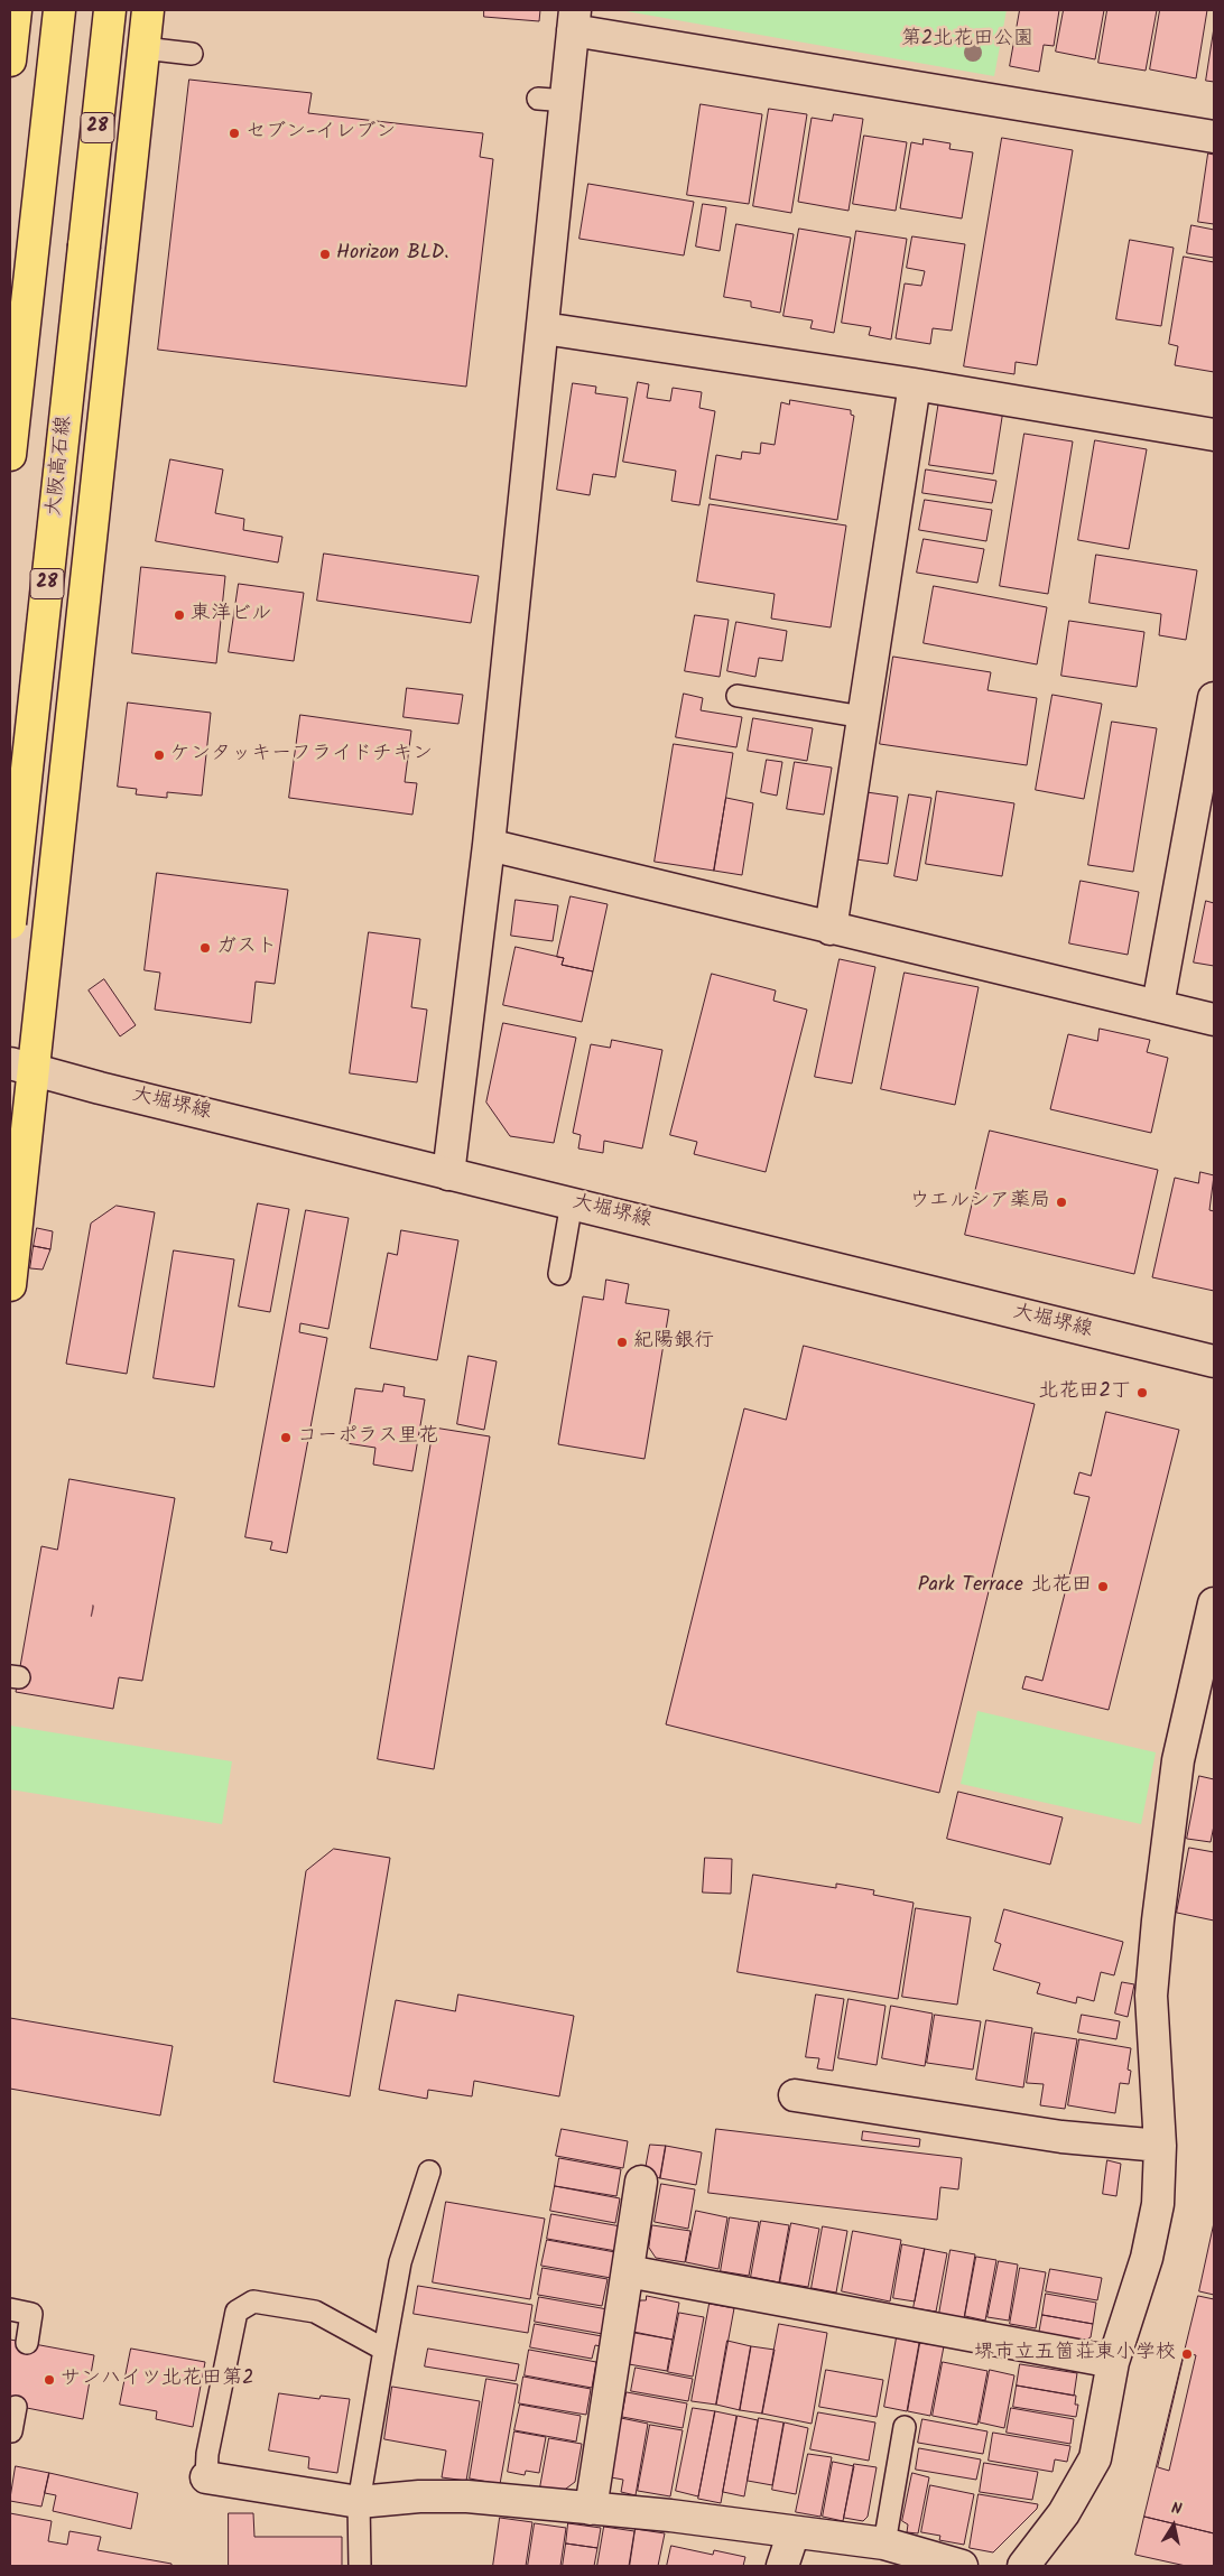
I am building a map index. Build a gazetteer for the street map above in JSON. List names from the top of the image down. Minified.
{"streets":{"main road":["28","大阪高石線"],"street":["大堀堺線"]},"parks":["第2北花田公園"],"places":["セブン-イレブン","Horizon BLD.","東洋ビル","ケンタッキーフライドチキン","ガスト","ウエルシア薬局","紀陽銀行","北花田2丁","コーポラス里花","Park Terrace 北花田","堺市立五箇荘東小学校","サンハイツ北花田第2"],"house_numbers":["1"],"north":"top"}
